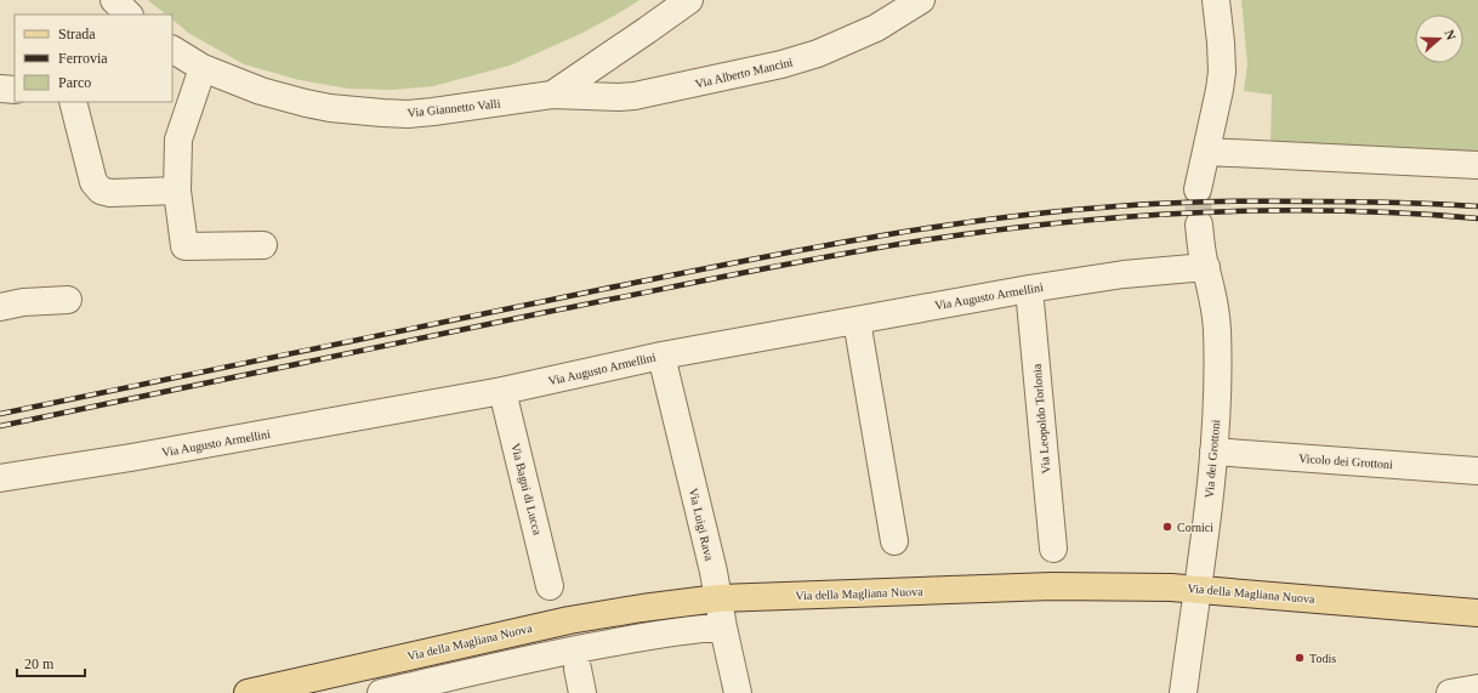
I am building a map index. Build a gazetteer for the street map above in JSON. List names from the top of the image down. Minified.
{"streets":{"main road":["Via della Magliana Nuova"],"street":["Via Alberto Mancini","Via Giannetto Valli","Via Augusto Armellini","Via Leopoldo Torlonia","Via dei Grottoni","Vicolo dei Grottoni","Via Bagni di Lucca","Via Luigi Rava"]},"crossings":[["Via Alberto Mancini","Via Giannetto Valli"],["Via Augusto Armellini","Via Leopoldo Torlonia"],["Via Augusto Armellini","Via dei Grottoni"],["Via Augusto Armellini","Via Bagni di Lucca"],["Via Augusto Armellini","Via Luigi Rava"],["Via dei Grottoni","Vicolo dei Grottoni"],["Via dei Grottoni","Via della Magliana Nuova"],["Via Luigi Rava","Via della Magliana Nuova"]],"places":["Cornici","Todis"],"legend":["Strada","Ferrovia","Parco"],"scale_bar":"20 m","north":"right"}
